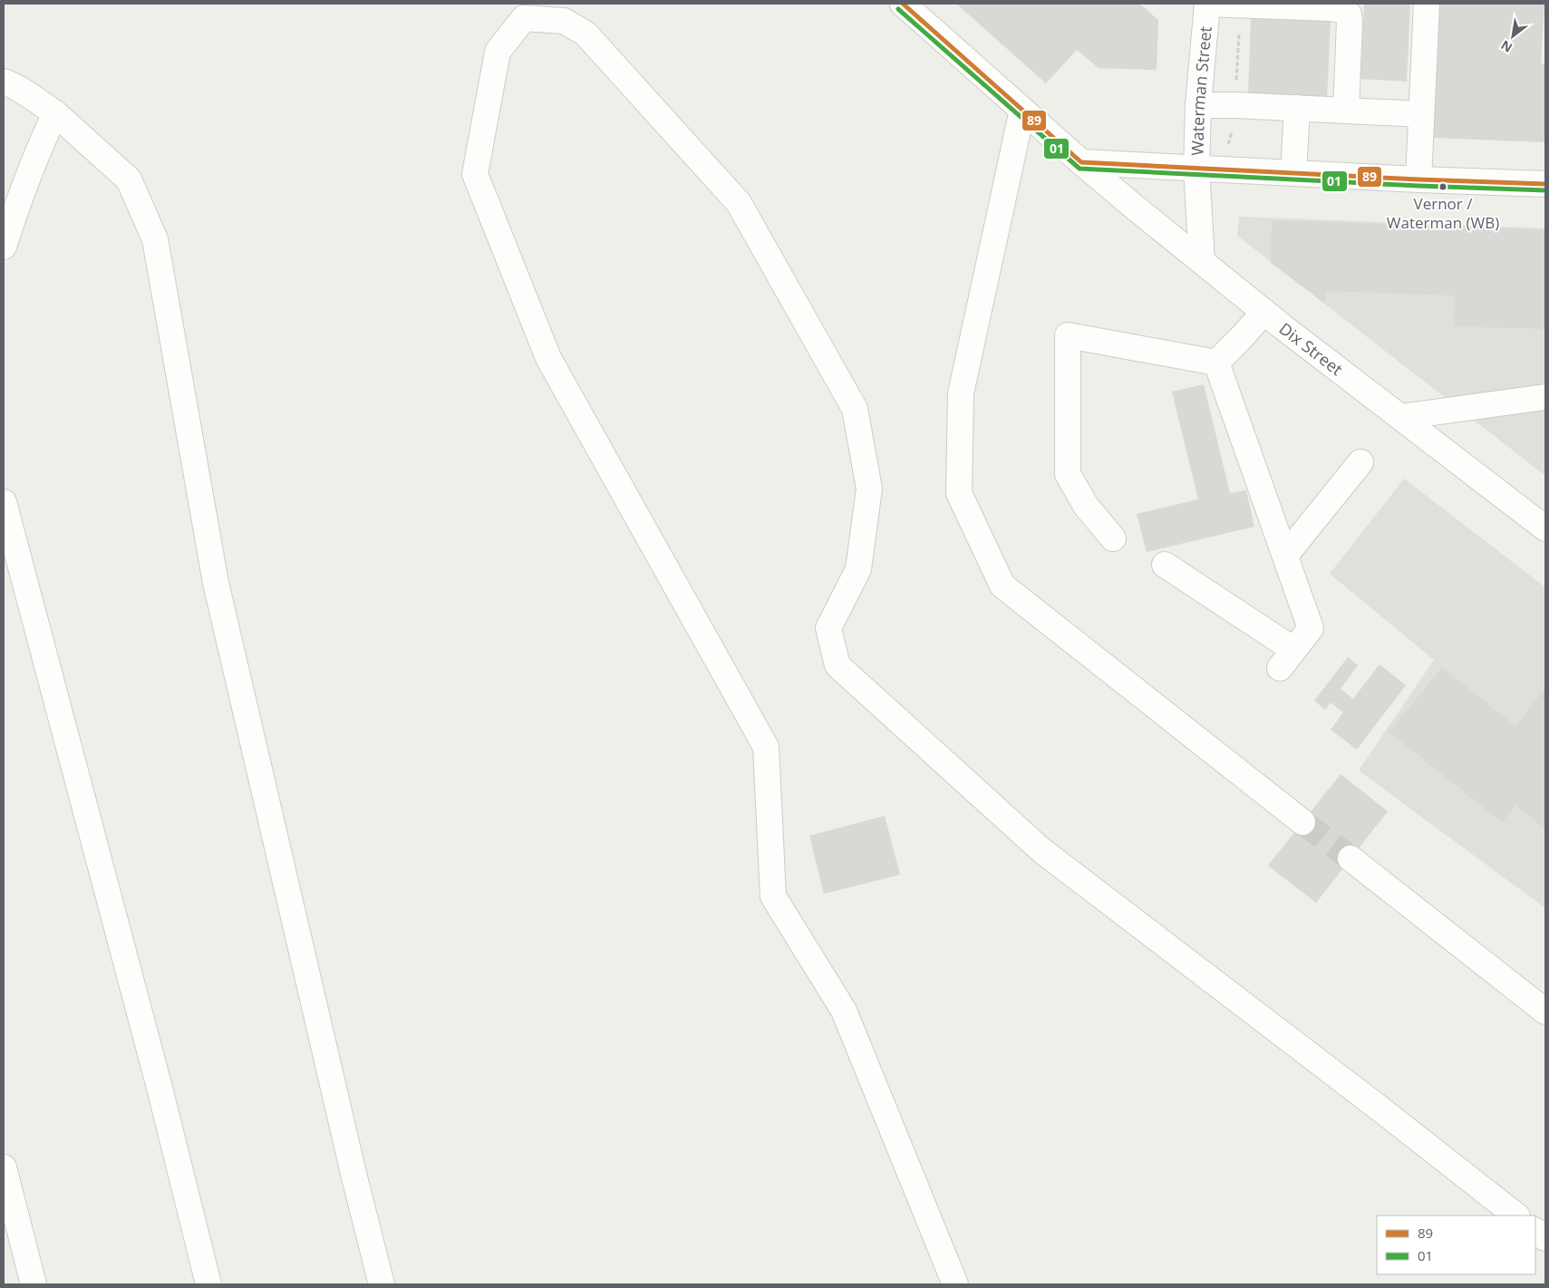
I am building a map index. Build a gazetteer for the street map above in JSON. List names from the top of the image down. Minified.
{"streets":{"street":["Waterman Street","Dix Street"]},"crossings":[["Waterman Street","Dix Street"]],"places":["Vernor / Waterman (WB)"],"lines":["transit line 89","transit line 01"],"legend":["89","01"],"north":"bottom left"}
